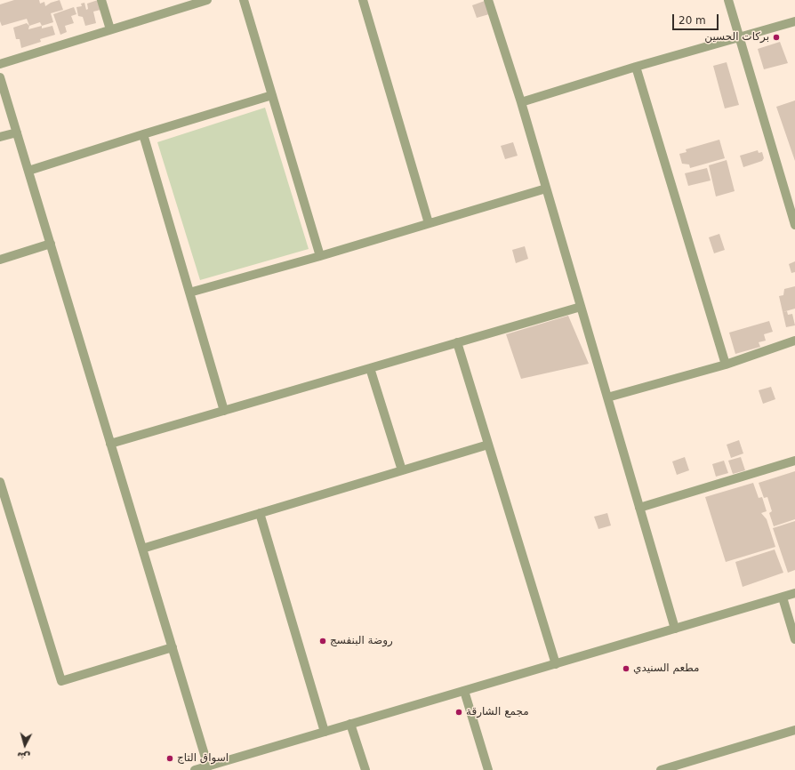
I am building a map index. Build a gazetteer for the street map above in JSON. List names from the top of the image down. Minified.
{"places":["بركات الحسين","روضة البنفسج","مطعم السنيدي","مجمع الشارقة","اسواق التاج"],"scale_bar":"20 m","north":"bottom"}
